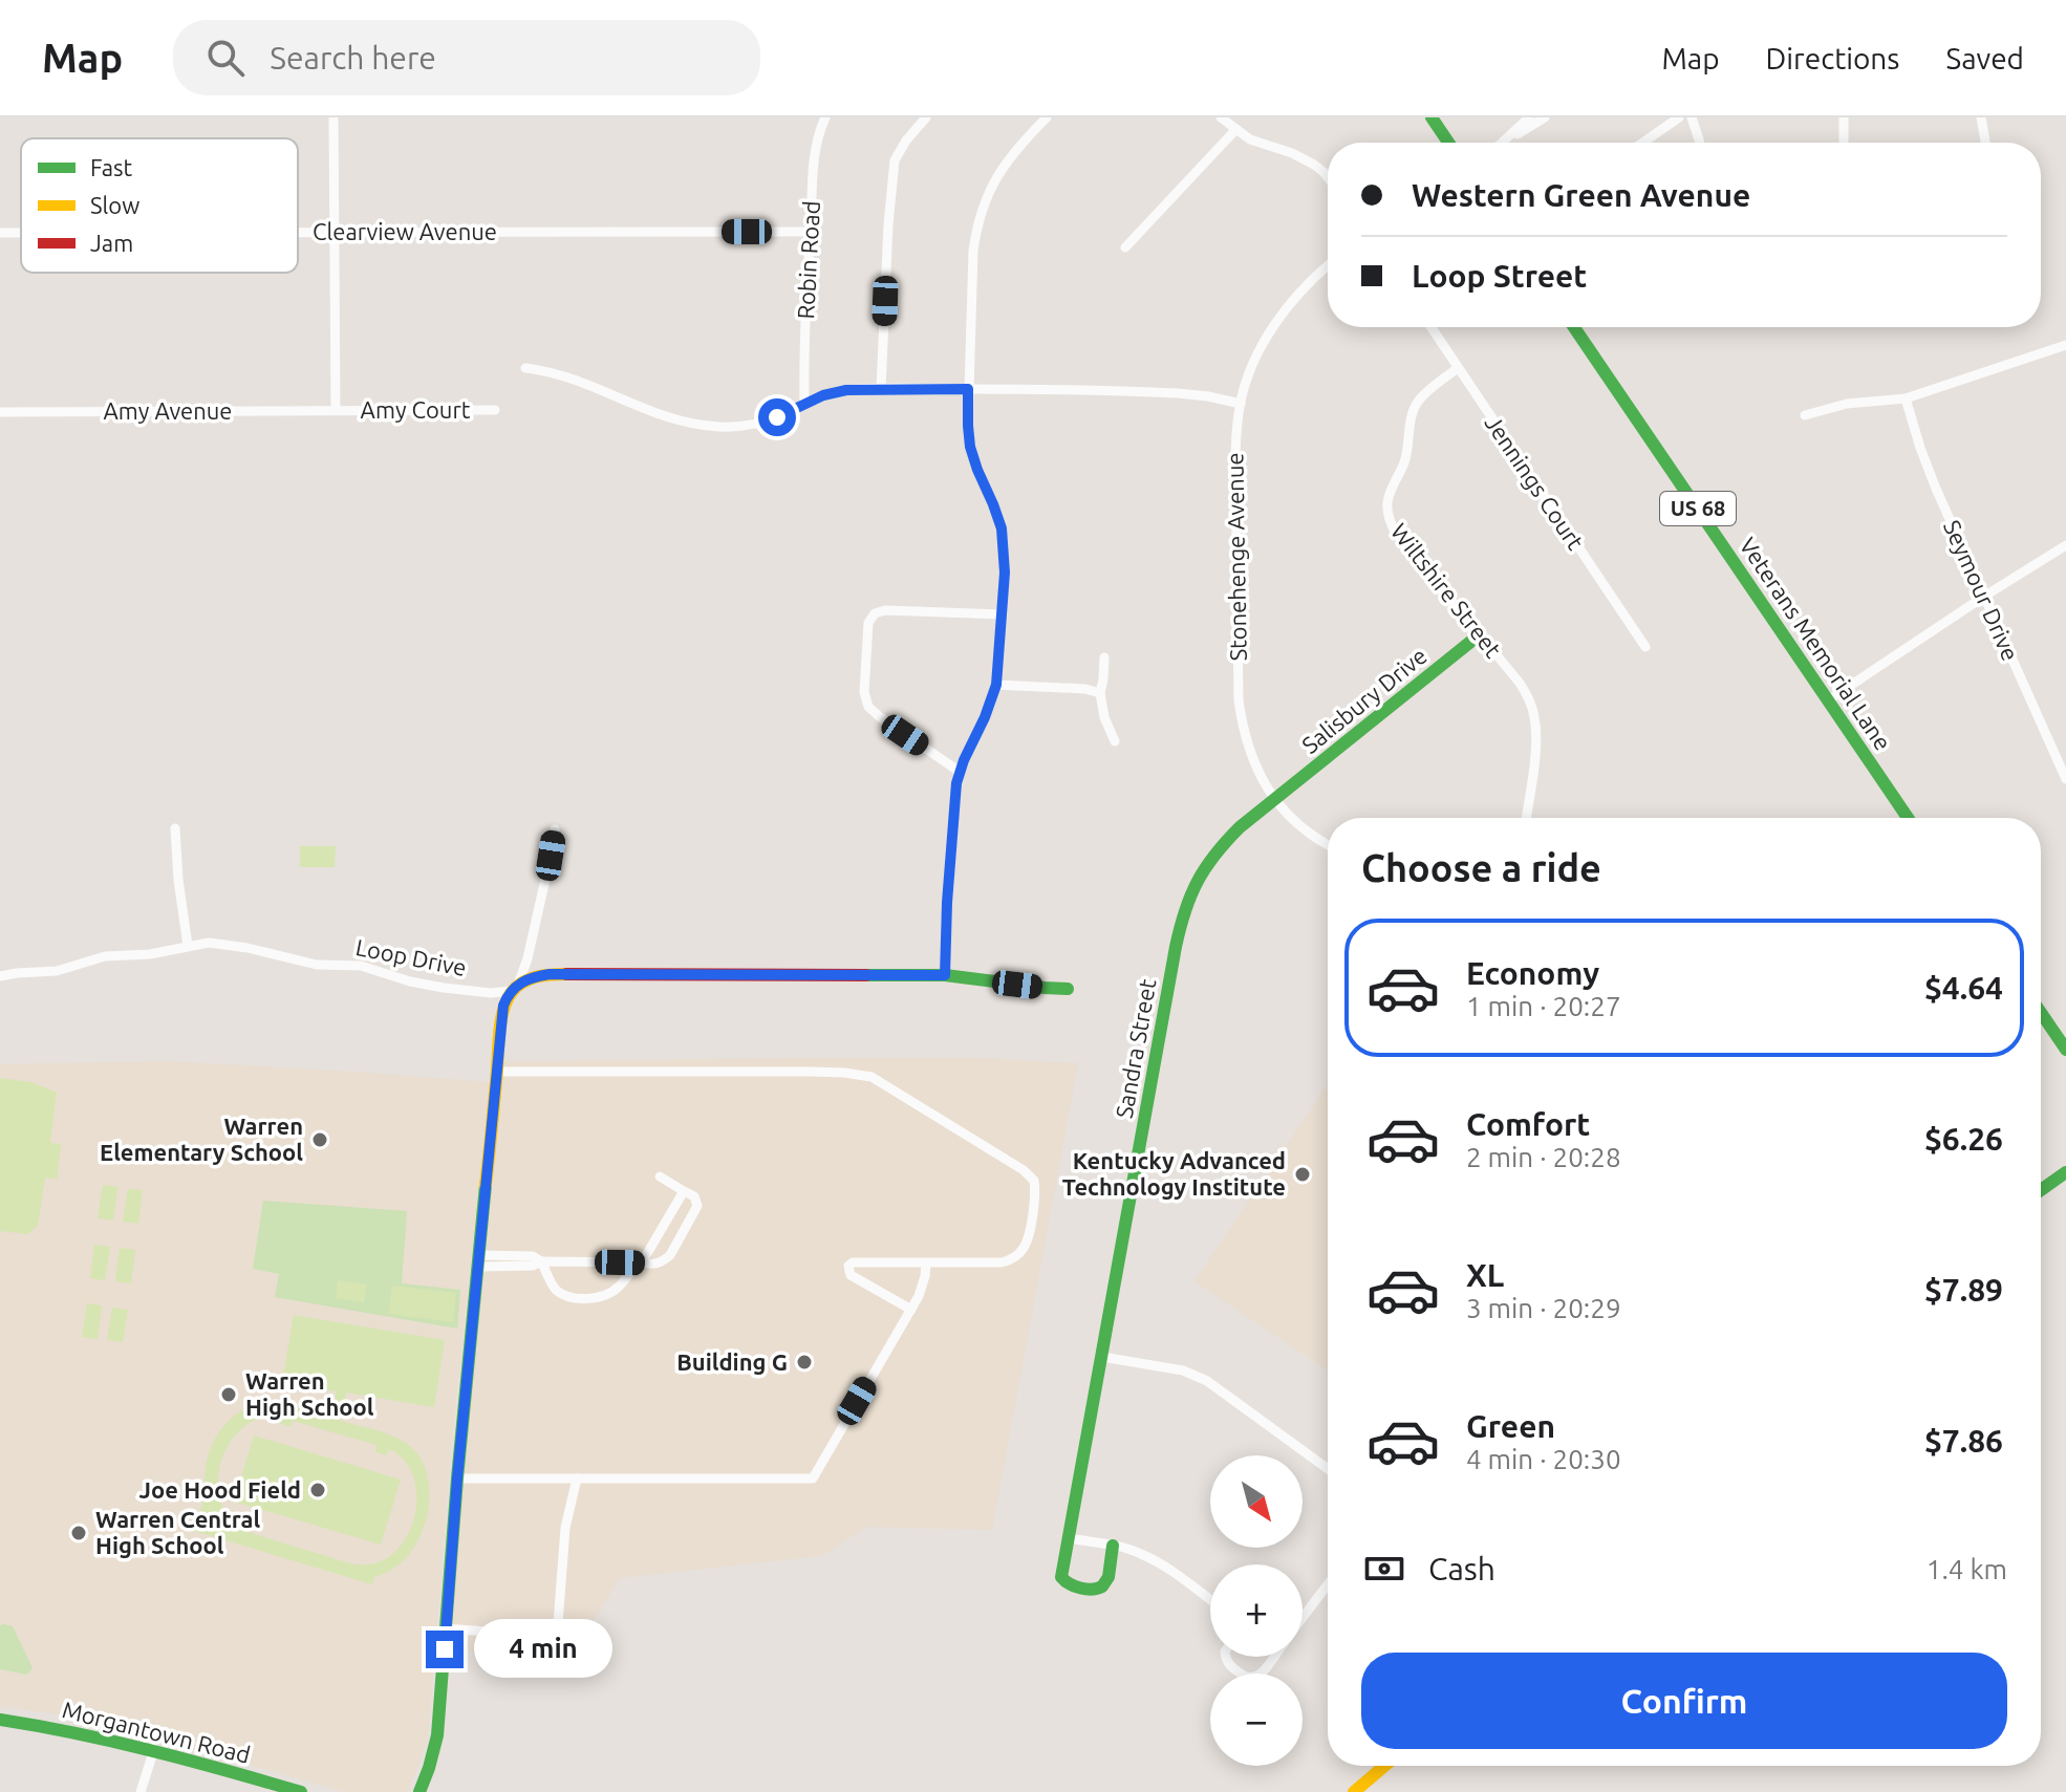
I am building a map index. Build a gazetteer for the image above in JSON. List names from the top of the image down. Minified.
{"streets":{"street":["Clearview Avenue","Robin Road","Amy Court","Amy Avenue","Jennings Court","US 68","Stonehenge Avenue","Wiltshire Street","Seymour Drive","Veterans Memorial Lane","Salisbury Drive","Loop Drive","Sandra Street","Morgantown Road"]},"crossings":[["Clearview Avenue","Robin Road"],["Amy Court","Amy Avenue"],["Jennings Court","Wiltshire Street"],["Stonehenge Avenue","Salisbury Drive"],["Stonehenge Avenue","Sandra Street"],["Wiltshire Street","Salisbury Drive"],["Salisbury Drive","Sandra Street"]],"places":["Warren Elementary School","Kentucky Advanced Technology Institute","Building G","Warren High School","Joe Hood Field","Warren Central High School"],"legend":["Fast","Slow","Jam"],"north":"bottom right","page":{"header":"Map","search":"Search here","nav":["Map","Directions","Saved"],"banner":["Western Green Avenue","Loop Street"],"heading":"Choose a ride","list":[{"name":"Economy","note":"1 min · 20:27","value":"$4.64"},{"name":"Comfort","note":"2 min · 20:28","value":"$6.26"},{"name":"XL","note":"3 min · 20:29","value":"$7.89"},{"name":"Green","note":"4 min · 20:30","value":"$7.86"}],"map_buttons":["+","−"],"pay":["Cash","1.4 km"],"bubble":"4 min","buttons":"Confirm"}}
